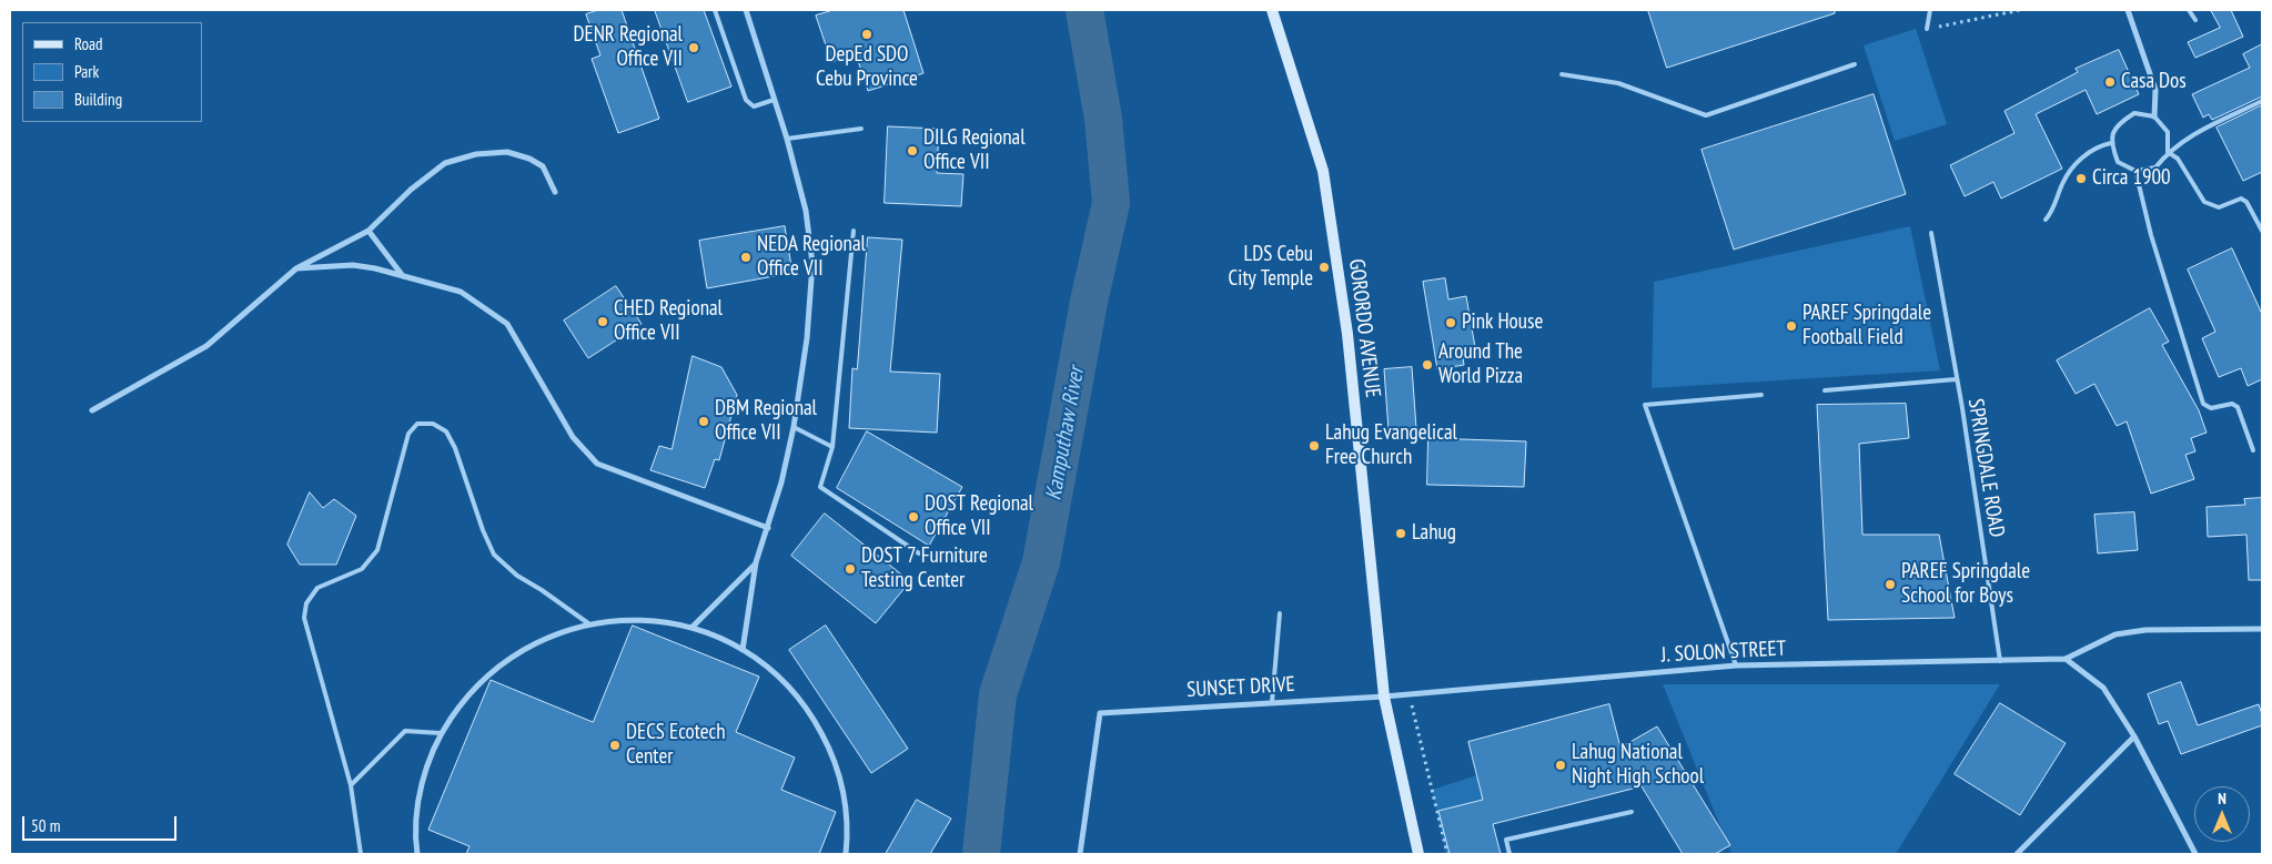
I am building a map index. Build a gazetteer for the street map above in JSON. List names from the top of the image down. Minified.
{"streets":{"main road":["GORORDO AVENUE"],"street":["J. SOLON STREET","SUNSET DRIVE"],"lane":["SPRINGDALE ROAD"]},"crossings":[["GORORDO AVENUE","J. SOLON STREET"],["GORORDO AVENUE","SUNSET DRIVE"],["SPRINGDALE ROAD","J. SOLON STREET"],["J. SOLON STREET","SUNSET DRIVE"]],"water":["Kamputhaw River"],"places":["DepEd SDO Cebu Province","DENR Regional Office VII","Casa Dos","DILG Regional Office VII","Circa 1900","NEDA Regional Office VII","LDS Cebu City Temple","CHED Regional Office VII","Pink House","PAREF Springdale Football Field","Around The World Pizza","DBM Regional Office VII","Lahug Evangelical Free Church","DOST Regional Office VII","Lahug","DOST 7 Furniture Testing Center","PAREF Springdale School for Boys","DECS Ecotech Center","Lahug National Night High School"],"legend":["Road","Park","Building"],"scale_bar":"50 m","north":"top"}
